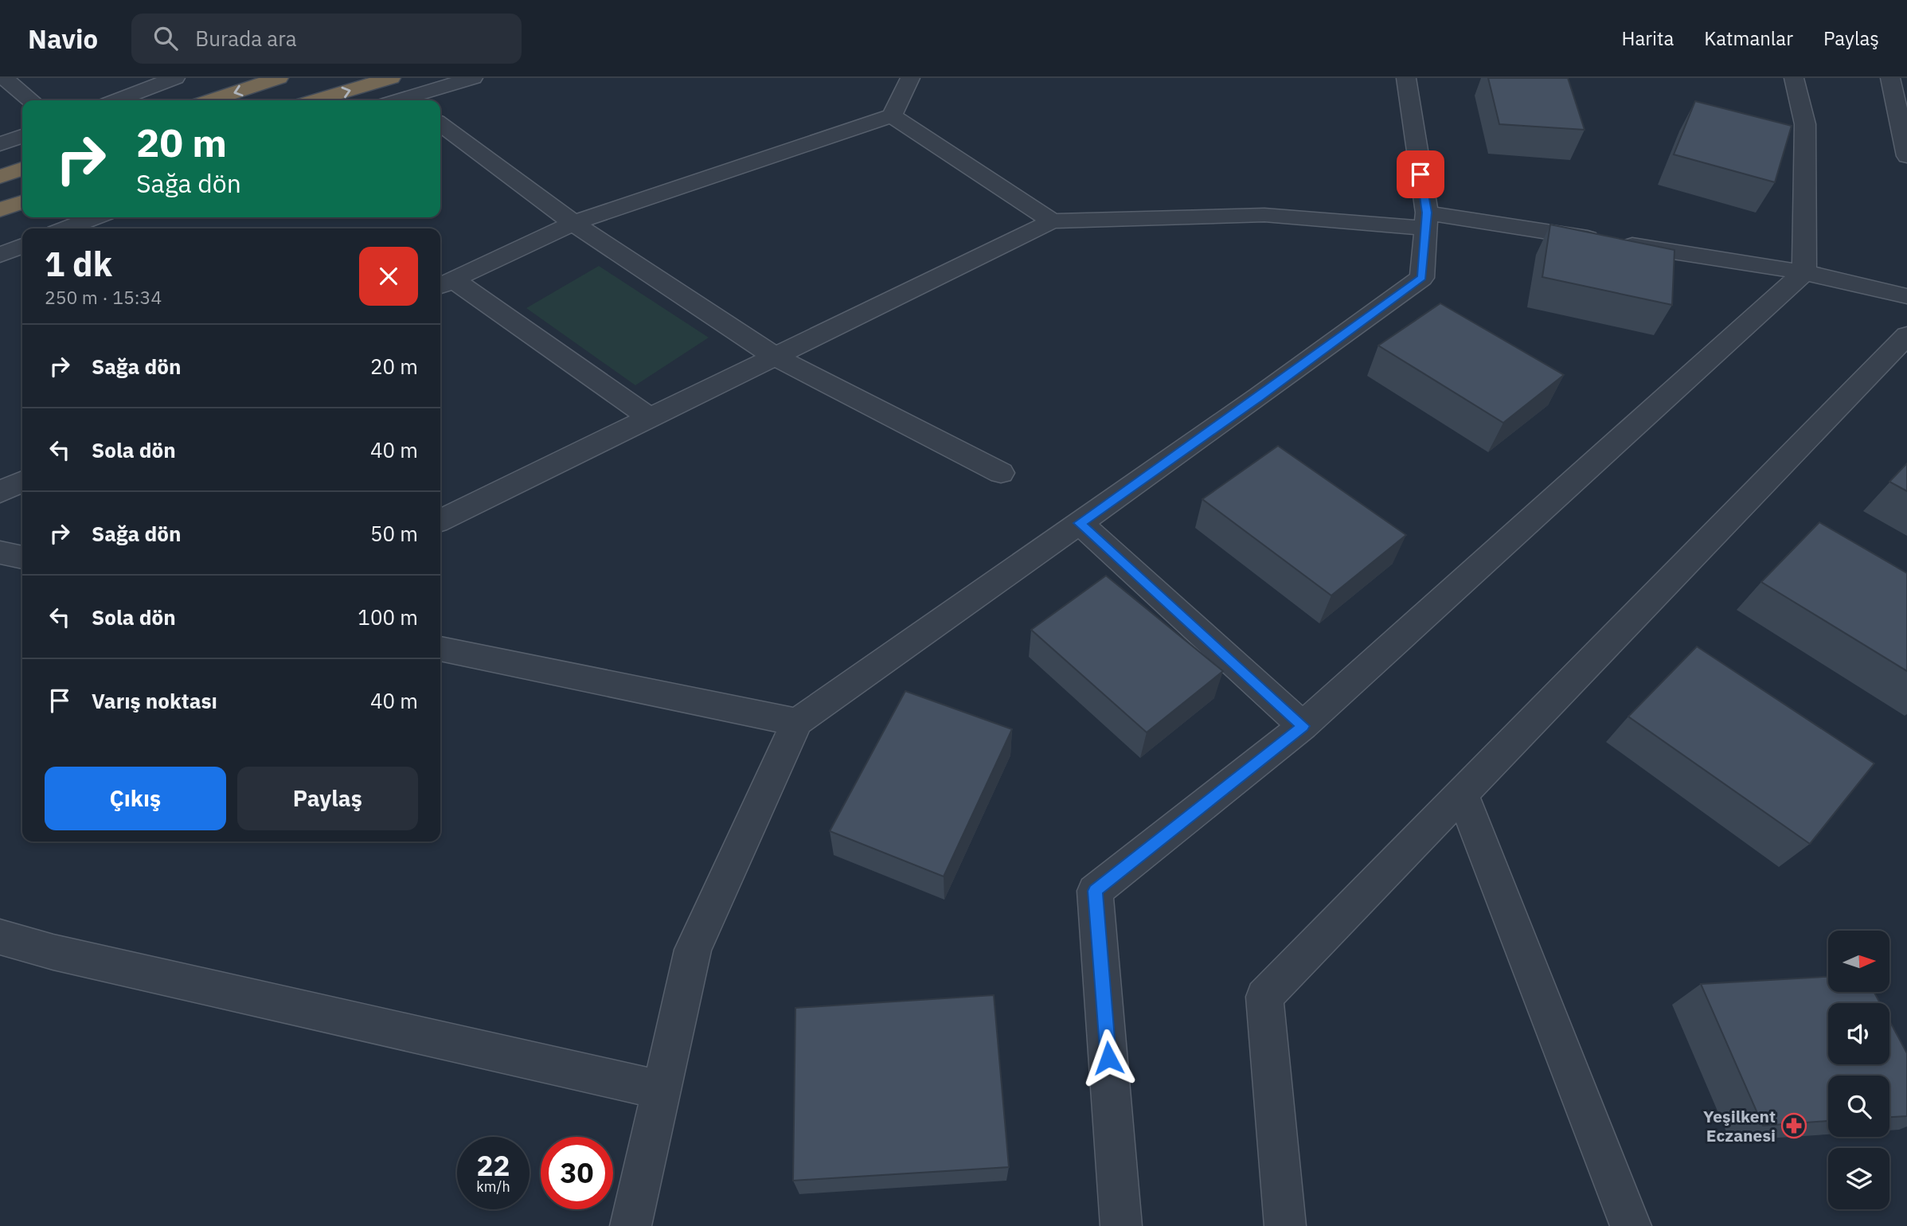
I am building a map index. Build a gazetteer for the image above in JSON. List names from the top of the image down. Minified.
{"places":{"pharmacy":["Yeşilkent Eczanesi"]},"north":"right","page":{"header":"Navio","search":"Burada ara","nav":["Harita","Katmanlar","Paylaş"],"turn":["20 m","Sağa dön"],"heading":["1 dk","250 m · 15:34"],"list":[{"name":"Sağa dön","value":"20 m"},{"name":"Sola dön","value":"40 m"},{"name":"Sağa dön","value":"50 m"},{"name":"Sola dön","value":"100 m"},{"name":"Varış noktası","value":"40 m"}],"buttons":["Çıkış","Paylaş"],"speed":"22 km/h","limit":"30"}}
